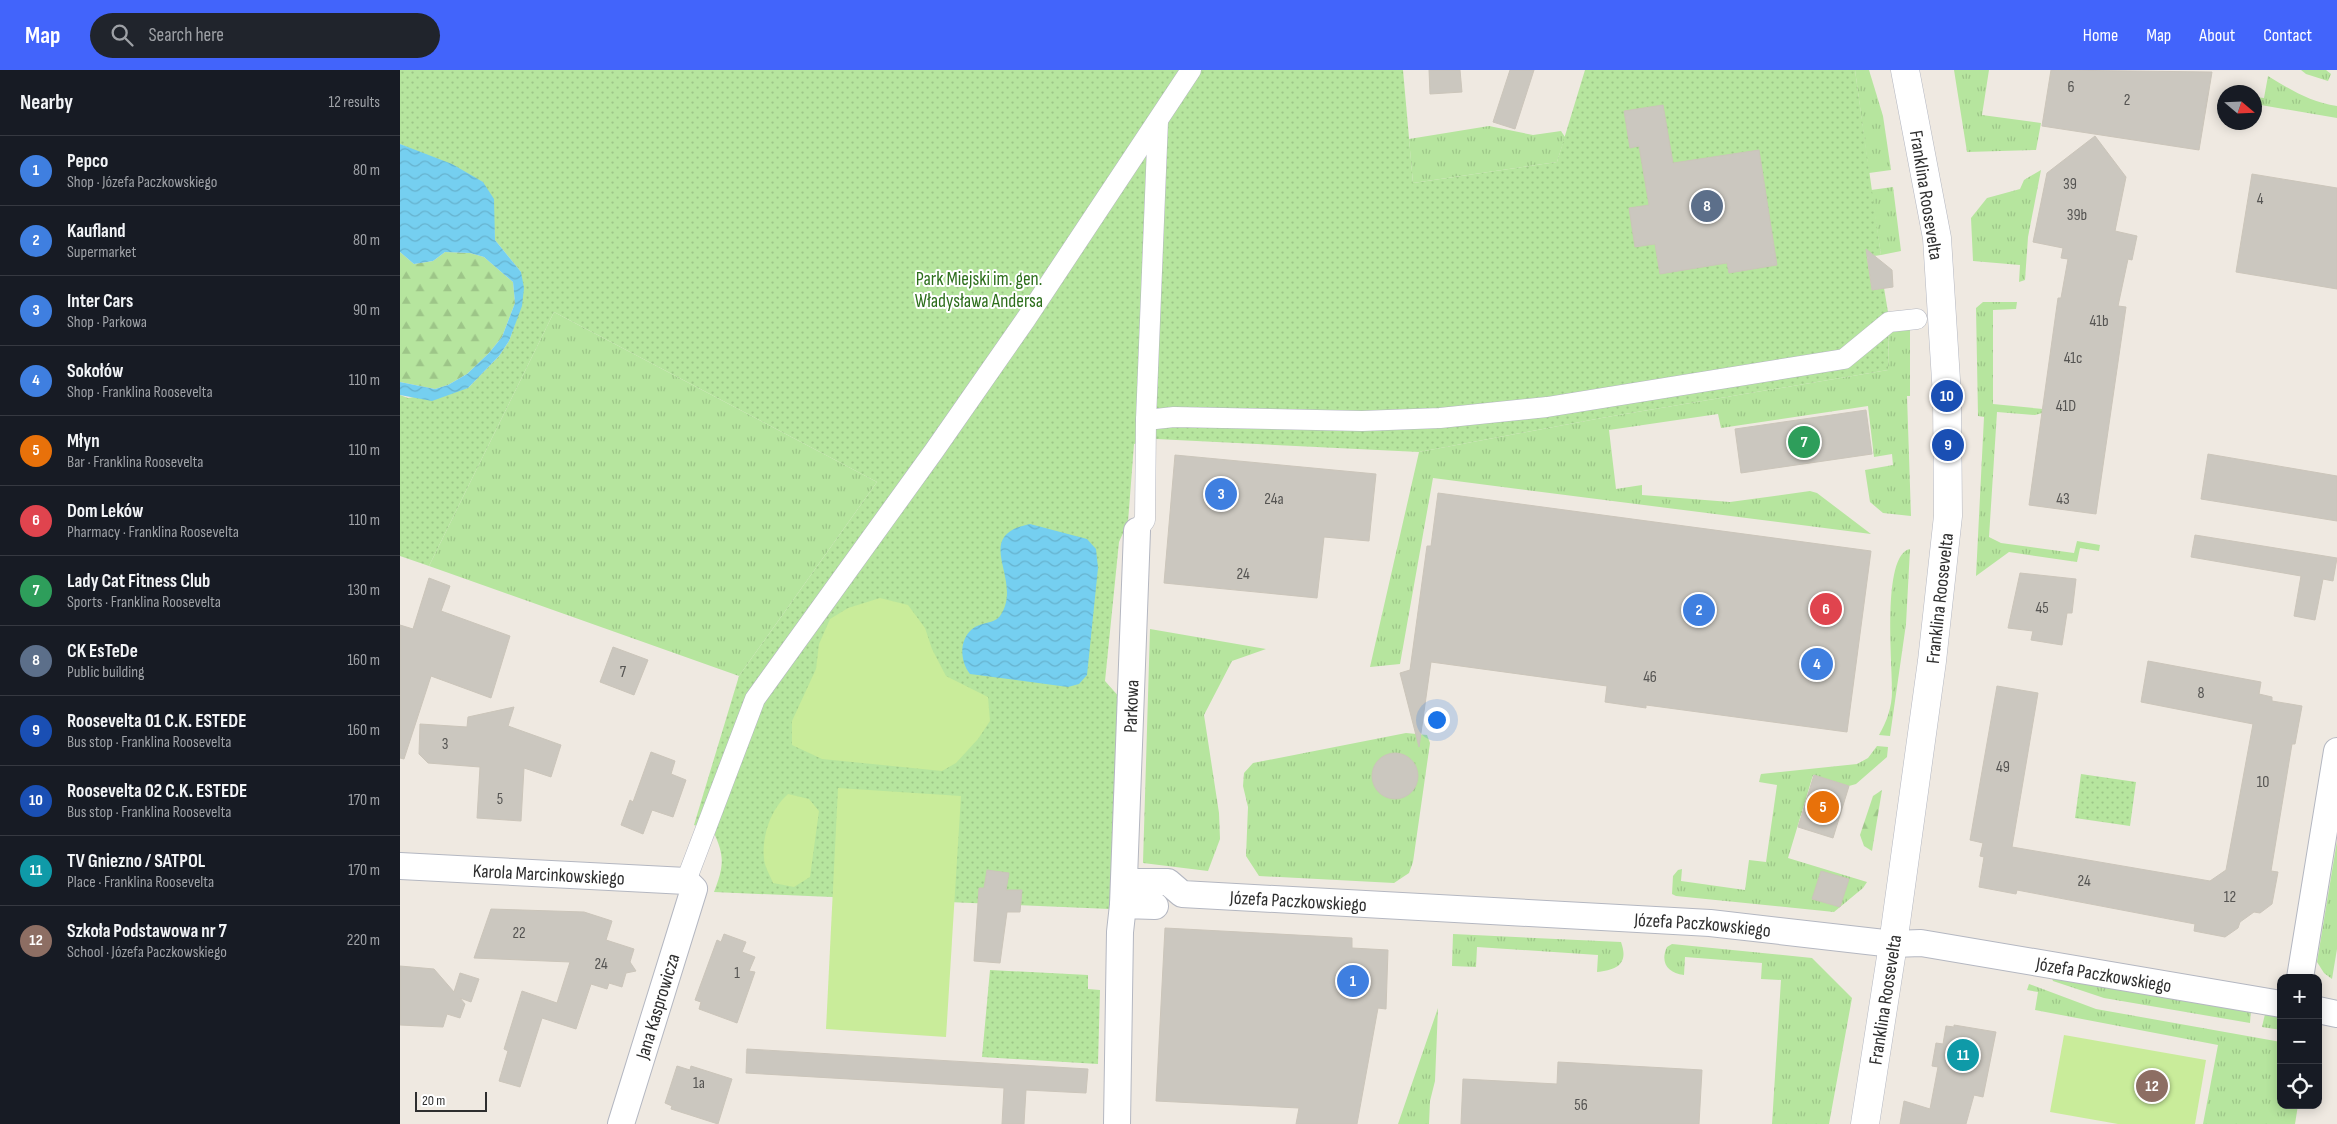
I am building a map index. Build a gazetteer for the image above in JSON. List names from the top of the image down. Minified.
{"streets":{"street":["Franklina Roosevelta","Parkowa","Karola Marcinkowskiego","Józefa Paczkowskiego","Jana Kasprowicza"]},"crossings":[["Franklina Roosevelta","Józefa Paczkowskiego"],["Parkowa","Józefa Paczkowskiego"],["Karola Marcinkowskiego","Jana Kasprowicza"]],"parks":["Park Miejski im. gen. Władysława Andersa"],"house_numbers":["6","2","39","4","39b","41b","41c","41D","24a","43","24","45","7","46","8","3","49","10","5","24","12","22","24","1","1a","56"],"scale_bar":"20 m","north":"right","page":{"header":"Map","search":"Search here","nav":["Home","Map","About","Contact"],"heading":["Nearby","12 results"],"list":[{"mark":"1","name":"Pepco","note":"Shop · Józefa Paczkowskiego","value":"80 m"},{"mark":"2","name":"Kaufland","note":"Supermarket","value":"80 m"},{"mark":"3","name":"Inter Cars","note":"Shop · Parkowa","value":"90 m"},{"mark":"4","name":"Sokołów","note":"Shop · Franklina Roosevelta","value":"110 m"},{"mark":"5","name":"Młyn","note":"Bar · Franklina Roosevelta","value":"110 m"},{"mark":"6","name":"Dom Leków","note":"Pharmacy · Franklina Roosevelta","value":"110 m"},{"mark":"7","name":"Lady Cat Fitness Club","note":"Sports · Franklina Roosevelta","value":"130 m"},{"mark":"8","name":"CK EsTeDe","note":"Public building","value":"160 m"},{"mark":"9","name":"Roosevelta 01 C.K. ESTEDE","note":"Bus stop · Franklina Roosevelta","value":"160 m"},{"mark":"10","name":"Roosevelta 02 C.K. ESTEDE","note":"Bus stop · Franklina Roosevelta","value":"170 m"},{"mark":"11","name":"TV Gniezno / SATPOL","note":"Place · Franklina Roosevelta","value":"170 m"},{"mark":"12","name":"Szkoła Podstawowa nr 7","note":"School · Józefa Paczkowskiego","value":"220 m"}],"pins":["8","10","7","9","3","6","2","4","5","1","11","12"],"map_buttons":["+","−"],"scale":"20 m"}}
